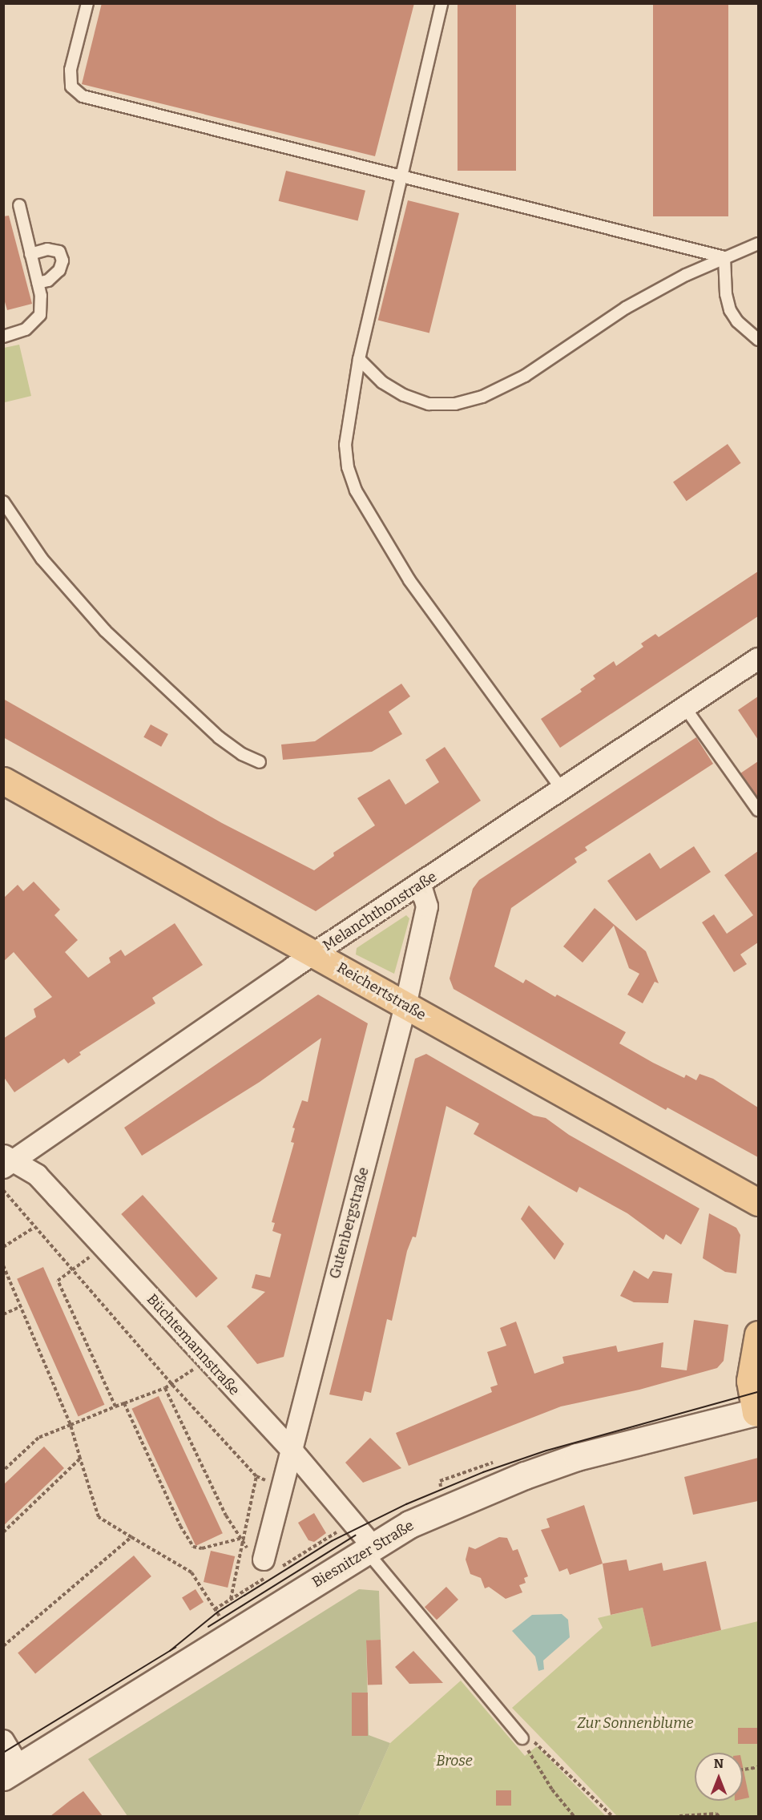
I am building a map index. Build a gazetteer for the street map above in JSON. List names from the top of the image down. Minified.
{"streets":{"main road":["Reichertstraße","Biesnitzer Straße"],"street":["Melanchthonstraße","Gutenbergstraße","Büchtemannstraße"]},"crossings":[["Melanchthonstraße","Reichertstraße"],["Melanchthonstraße","Gutenbergstraße"],["Melanchthonstraße","Büchtemannstraße"],["Reichertstraße","Gutenbergstraße"],["Gutenbergstraße","Büchtemannstraße"],["Büchtemannstraße","Biesnitzer Straße"]],"parks":["Zur Sonnenblume","Brose"],"north":"top"}
